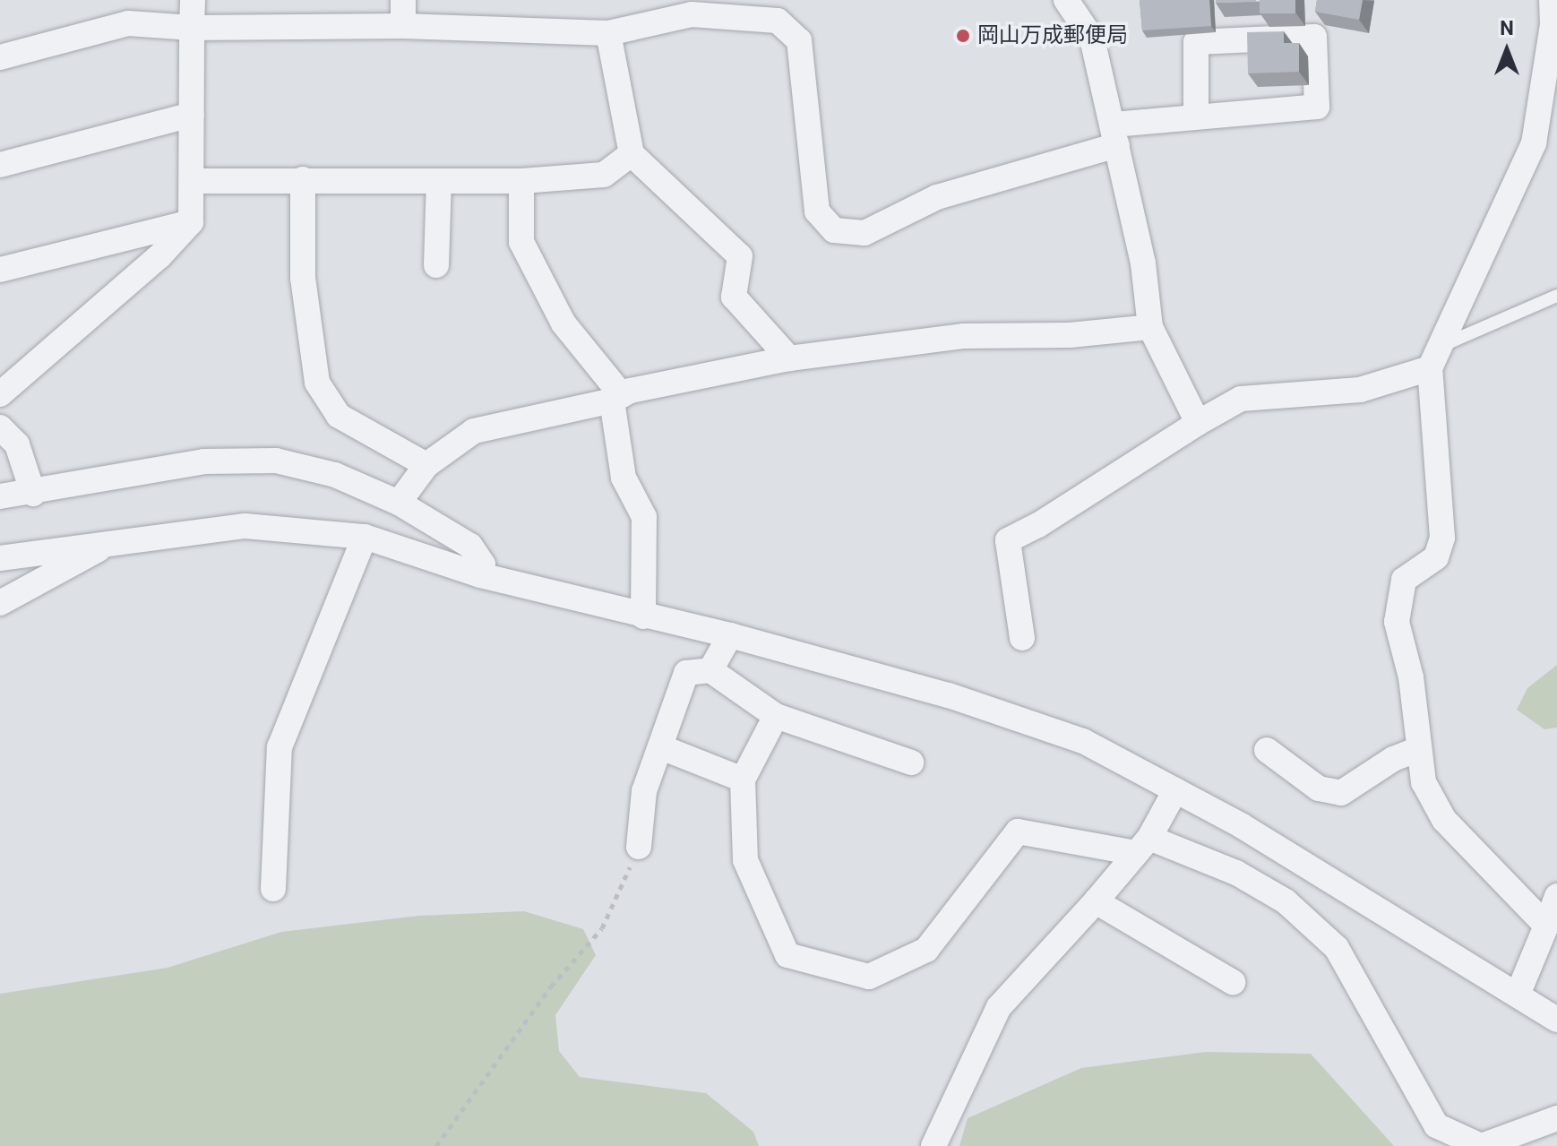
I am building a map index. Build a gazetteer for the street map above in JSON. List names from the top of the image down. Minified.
{"places":["岡山万成郵便局"],"north":"top"}
